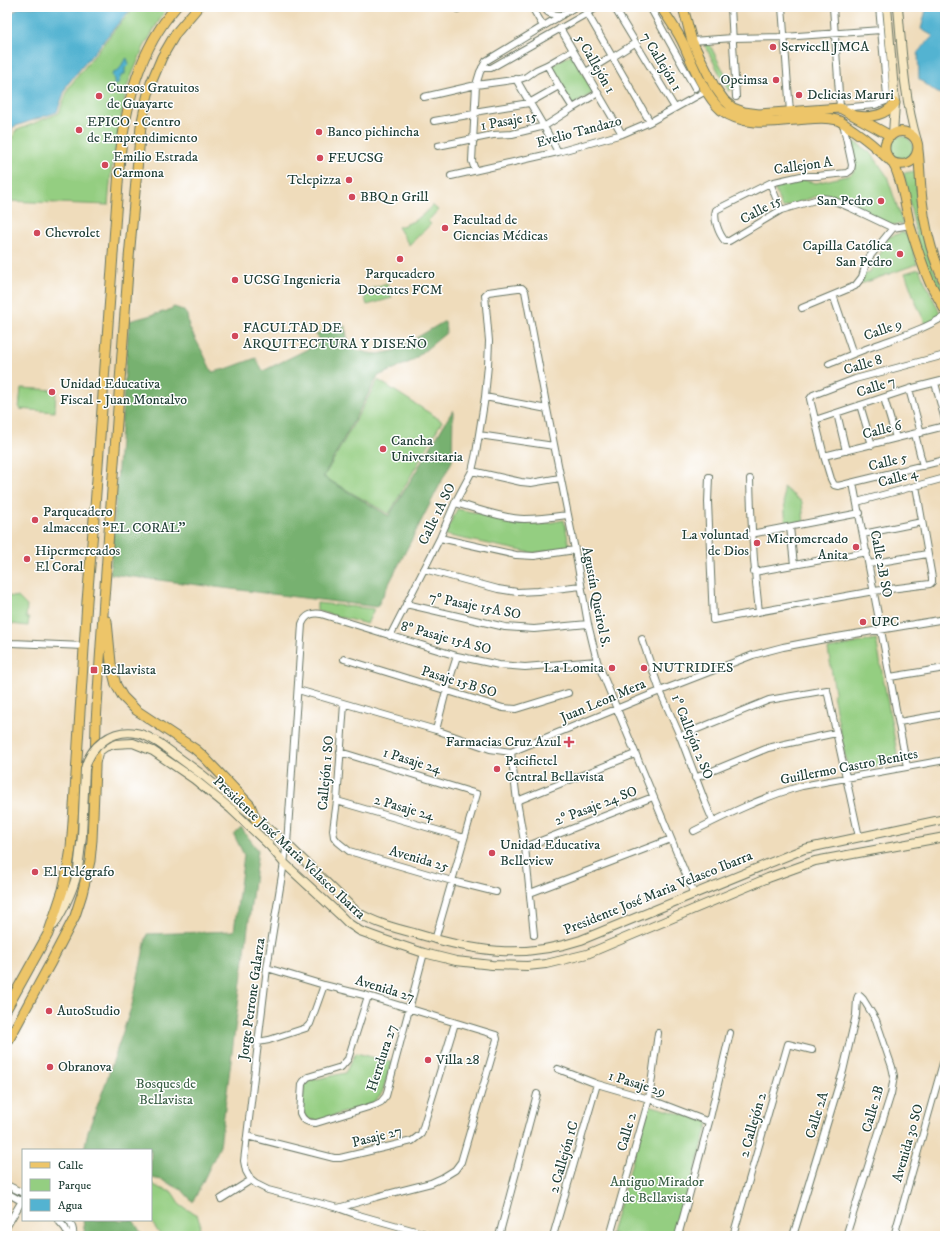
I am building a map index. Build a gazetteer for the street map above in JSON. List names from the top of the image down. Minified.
{"streets":{"main road":["Presidente José Maria Velasco Ibarra"],"street":["7 Callejón 1","5 Callejón 1","1 Pasaje 15","Evelio Tandazo","Callejon A","Calle 15","Calle 9","Calle 8","Calle 7","Calle 6","Calle 5","Calle 4","Calle 1A SO","Calle 2B SO","Agustín Queirol S.","7º Pasaje 15A SO","8º Pasaje 15A SO","Pasaje 15B SO","Juan Leon Mera","1º Callejón 2 SO","1 Pasaje 24","Guillermo Castro Benites","Callejón 1 SO","2º Pasaje 24 SO","2 Pasaje 24","Avenida 25","Avenida 27","Jorge Perrone Galarza","Herrdura 27","1 Pasaje 29","Calle 2B","Calle 2A","2 Callejón 2","Calle 2","Pasaje 27","Avenida 30 SO","2 Callejón 1C"]},"crossings":[["7 Callejón 1","Evelio Tandazo"],["5 Callejón 1","1 Pasaje 15"],["5 Callejón 1","Evelio Tandazo"],["Callejon A","Calle 15"],["Calle 8","Calle 7"],["Calle 8","Calle 6"],["Calle 8","Calle 5"],["Calle 5","Calle 2B SO"],["Calle 4","Calle 2B SO"],["Calle 1A SO","Agustín Queirol S."],["Calle 1A SO","7º Pasaje 15A SO"],["Calle 1A SO","8º Pasaje 15A SO"],["Calle 2B SO","Juan Leon Mera"],["Calle 2B SO","Guillermo Castro Benites"],["Agustín Queirol S.","7º Pasaje 15A SO"],["Agustín Queirol S.","8º Pasaje 15A SO"],["Agustín Queirol S.","Juan Leon Mera"],["Agustín Queirol S.","2º Pasaje 24 SO"],["Agustín Queirol S.","Presidente José Maria Velasco Ibarra"],["8º Pasaje 15A SO","Jorge Perrone Galarza"],["Juan Leon Mera","1º Callejón 2 SO"],["1º Callejón 2 SO","Guillermo Castro Benites"],["1 Pasaje 24","Callejón 1 SO"],["1 Pasaje 24","2 Pasaje 24"],["Callejón 1 SO","2 Pasaje 24"],["Callejón 1 SO","Avenida 25"],["Presidente José Maria Velasco Ibarra","Jorge Perrone Galarza"],["Presidente José Maria Velasco Ibarra","Herrdura 27"],["Avenida 27","Jorge Perrone Galarza"],["Avenida 27","Herrdura 27"],["Avenida 27","Pasaje 27"],["Jorge Perrone Galarza","Pasaje 27"],["1 Pasaje 29","Calle 2"],["1 Pasaje 29","2 Callejón 1C"],["Calle 2B","Calle 2A"]],"parks":["Bosques de Bellavista","Antiguo Mirador de Bellavista"],"places":{"other":["Servicell JMCA","Opeimsa","Delicias Maruri","Cursos Gratuitos de Guayarte","EPICO - Centro de Emprendimiento","Banco pichincha","FEUCSG","Emilio Estrada Carmona","Telepizza","BBQ n Grill","San Pedro","Facultad de Ciencias Médicas","Chevrolet","Capilla Católica San Pedro","Parqueadero Docentes FCM","UCSG Ingenieria","FACULTAD DE ARQUITECTURA Y DISEÑO","Unidad Educativa Fiscal - Juan Montalvo","Cancha Universitaria","Parqueadero almacenes \"EL CORAL\"","La voluntad de Dios","Micromercado Anita","Hipermercados El Coral","UPC","La Lomita","NUTRIDIES","Pacifictel Central Bellavista","Unidad Educativa Belleview","El Telégrafo","AutoStudio","Villa 28","Obranova"],"transit":["Bellavista"],"health":["Farmacias Cruz Azul"]},"legend":["Calle","Parque","Agua"]}
